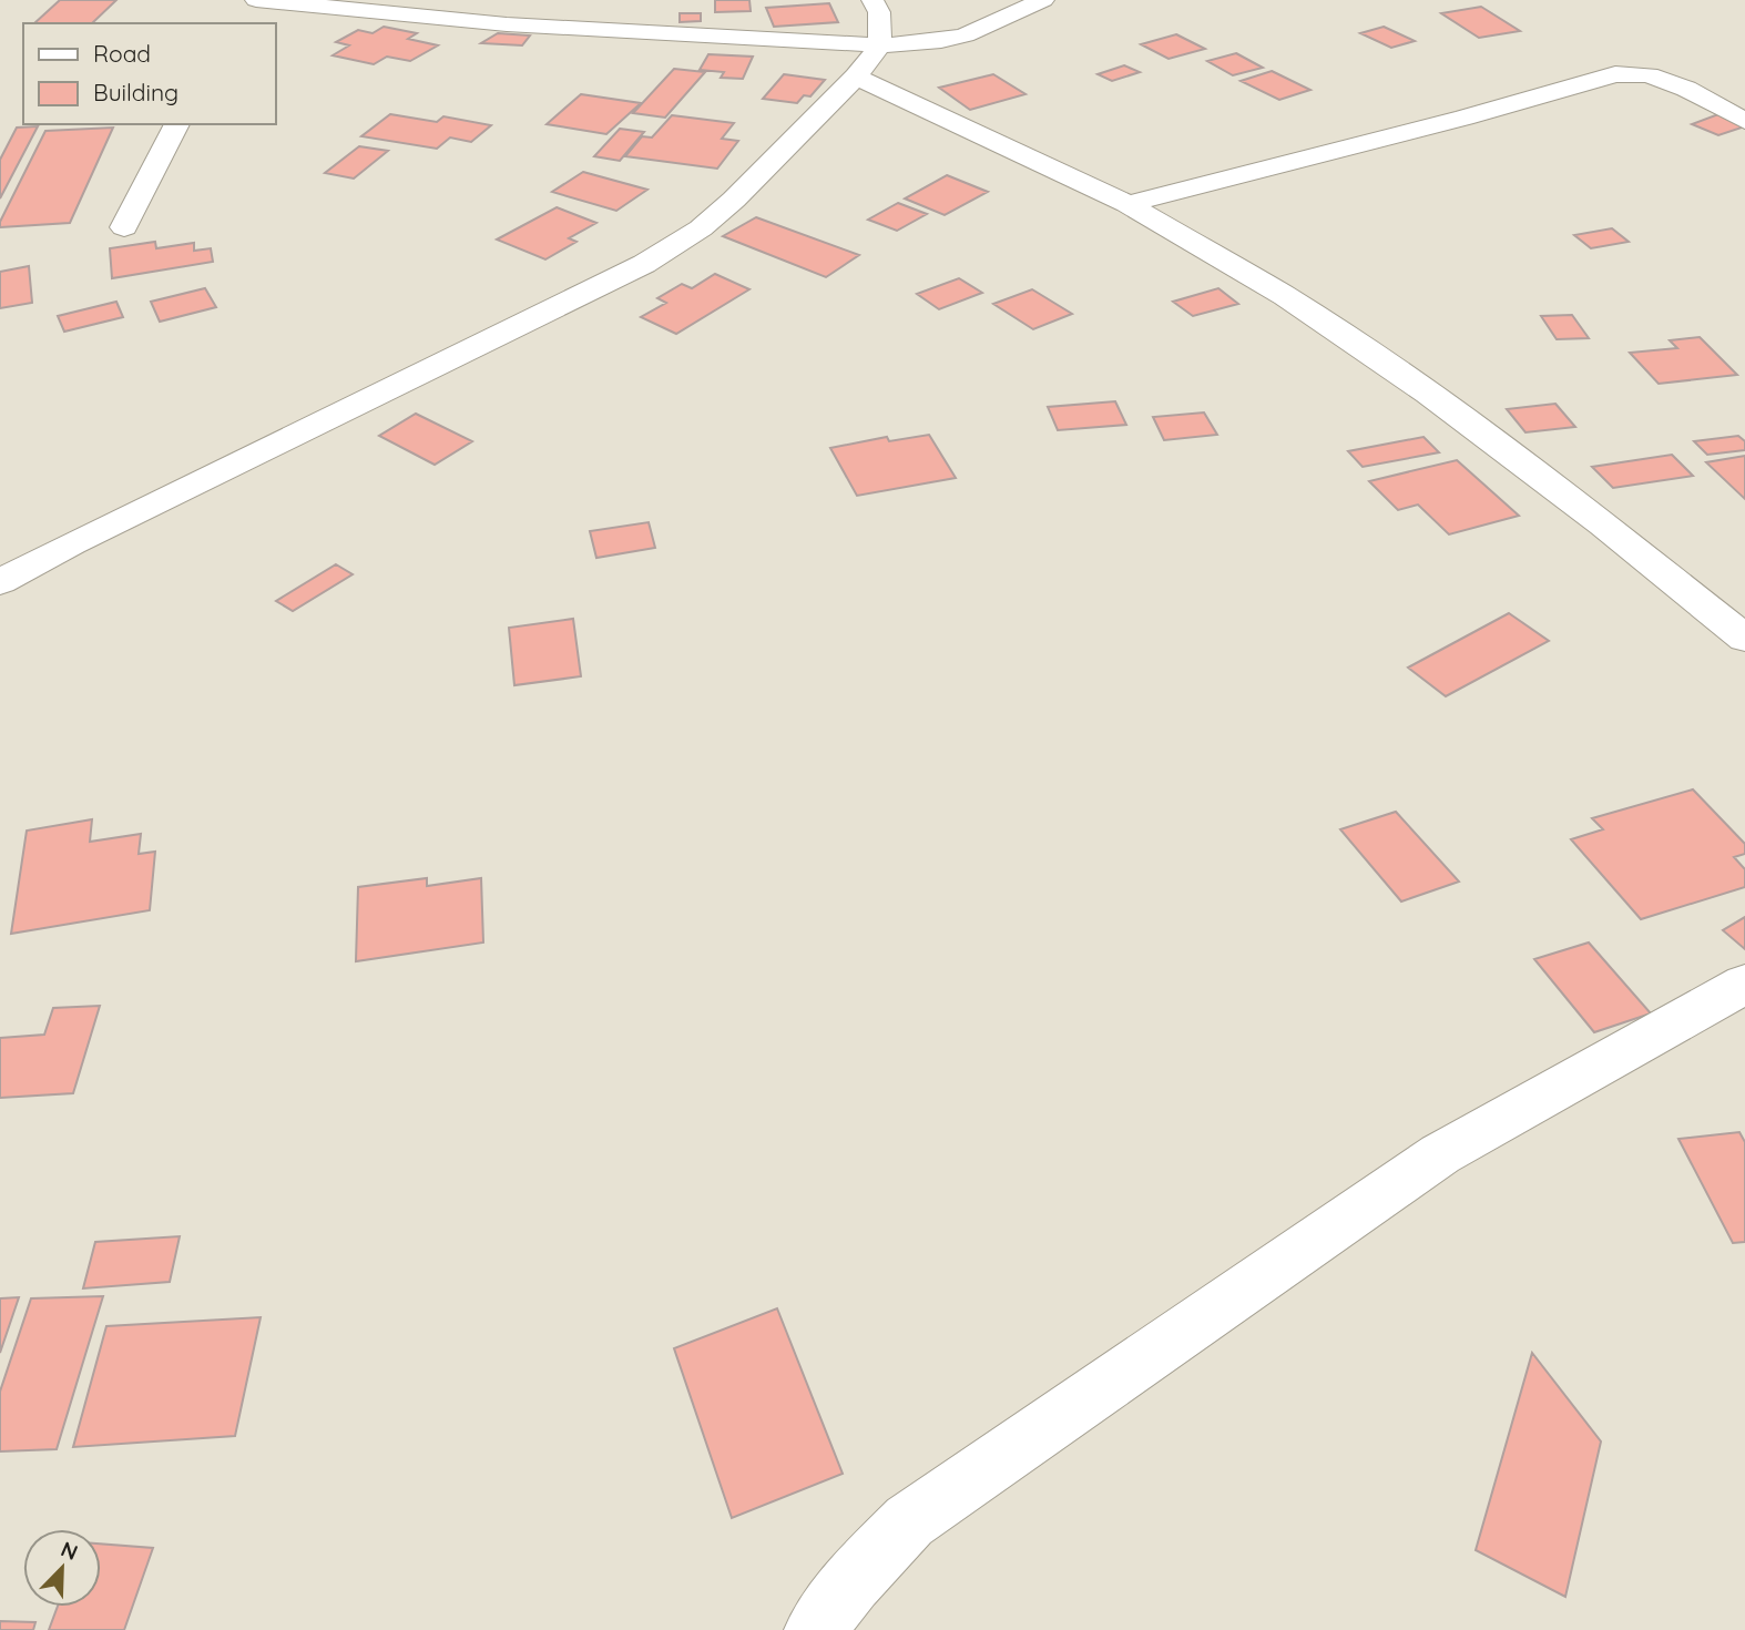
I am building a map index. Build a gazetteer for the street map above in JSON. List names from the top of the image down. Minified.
{"legend":["Road","Building"],"north":"top right"}
